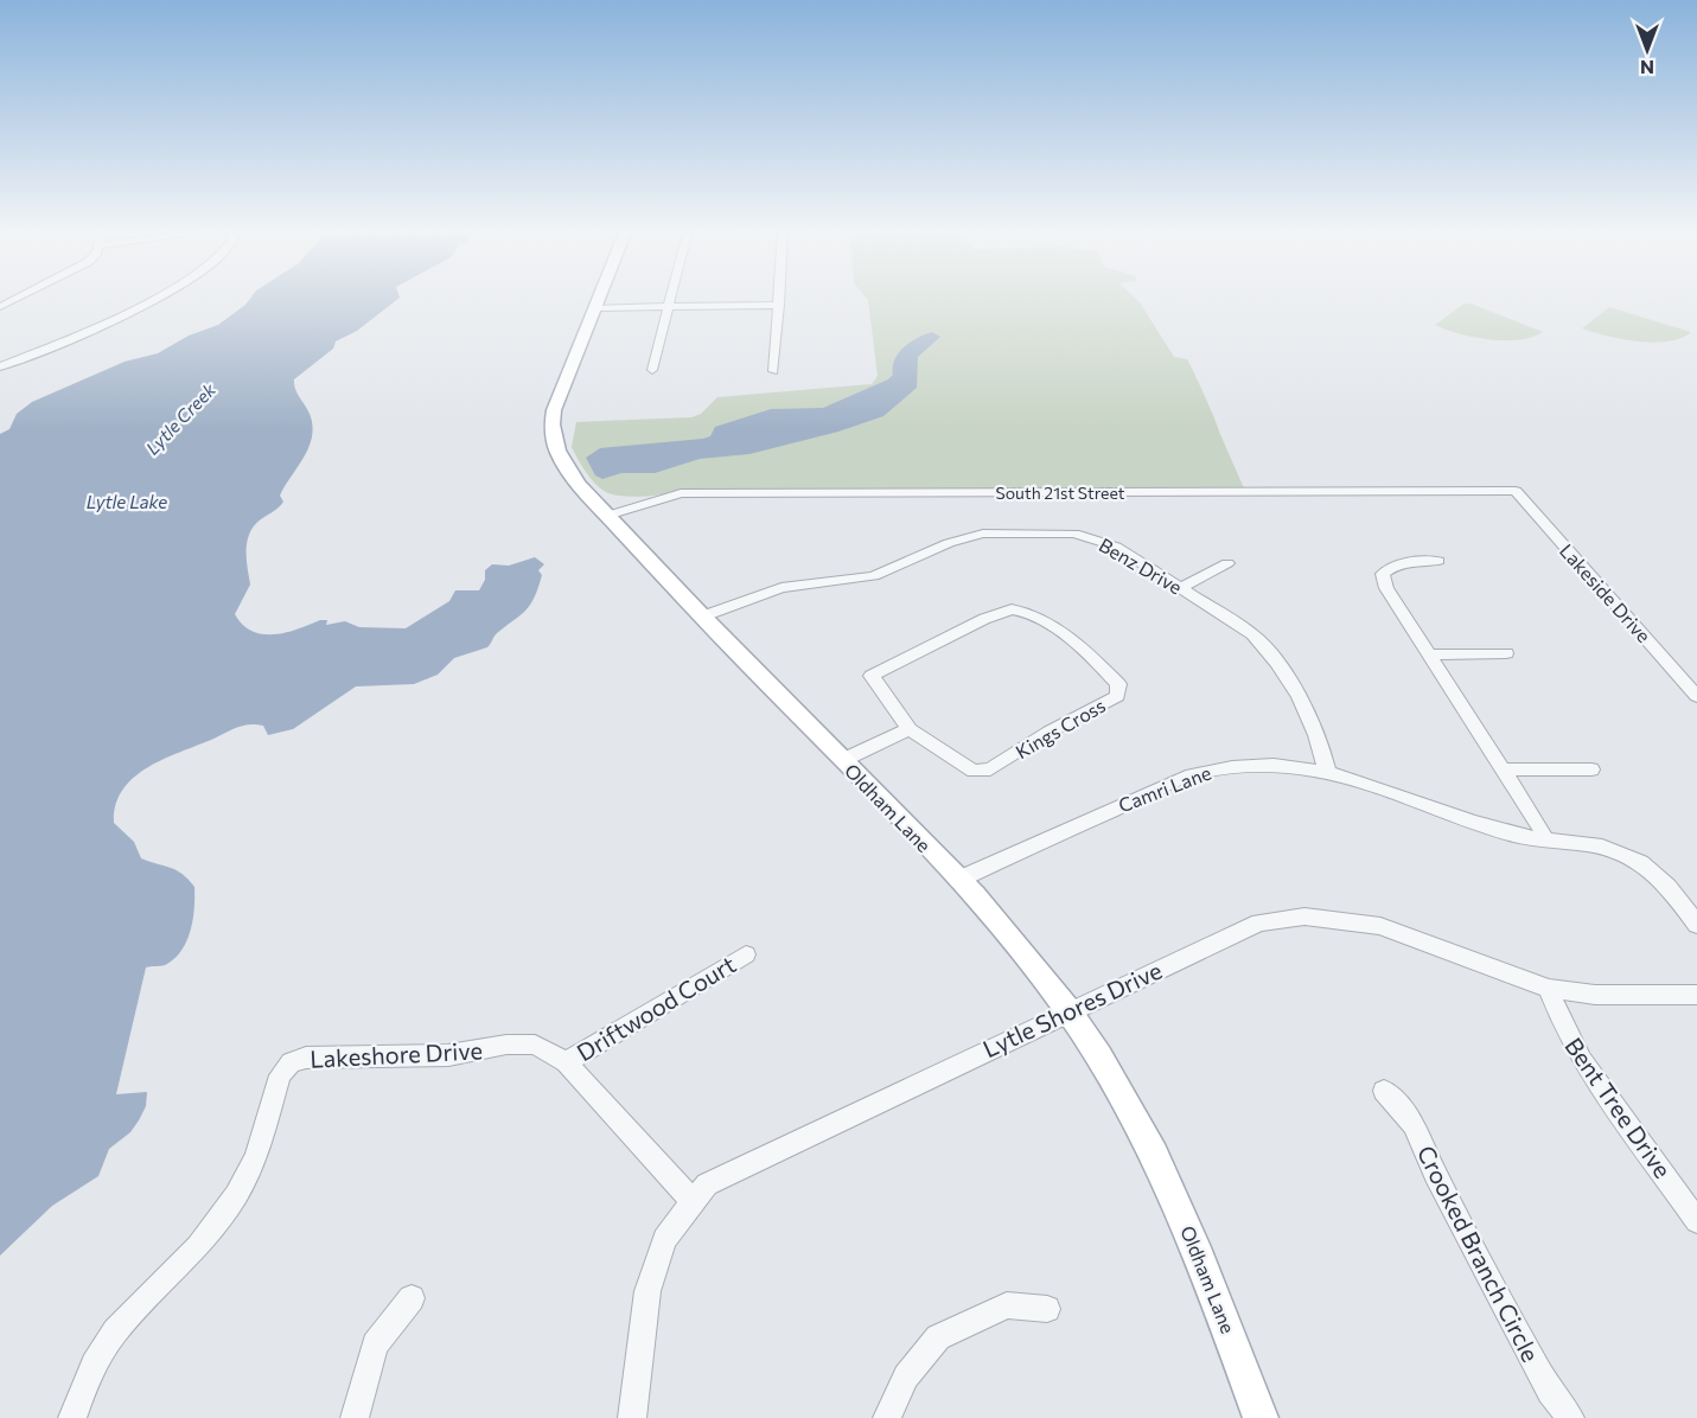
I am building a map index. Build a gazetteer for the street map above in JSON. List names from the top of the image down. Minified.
{"streets":{"main road":["Oldham Lane"],"street":["South 21st Street","Benz Drive","Lakeside Drive","Kings Cross","Camri Lane","Driftwood Court","Lytle Shores Drive","Lakeshore Drive","Bent Tree Drive","Crooked Branch Circle"]},"crossings":[["South 21st Street","Lakeside Drive"],["South 21st Street","Oldham Lane"],["Benz Drive","Camri Lane"],["Benz Drive","Oldham Lane"],["Camri Lane","Oldham Lane"],["Oldham Lane","Lytle Shores Drive"],["Driftwood Court","Lakeshore Drive"],["Lytle Shores Drive","Lakeshore Drive"],["Lytle Shores Drive","Bent Tree Drive"]],"water":["Lytle Creek","Lytle Lake"],"north":"bottom"}
